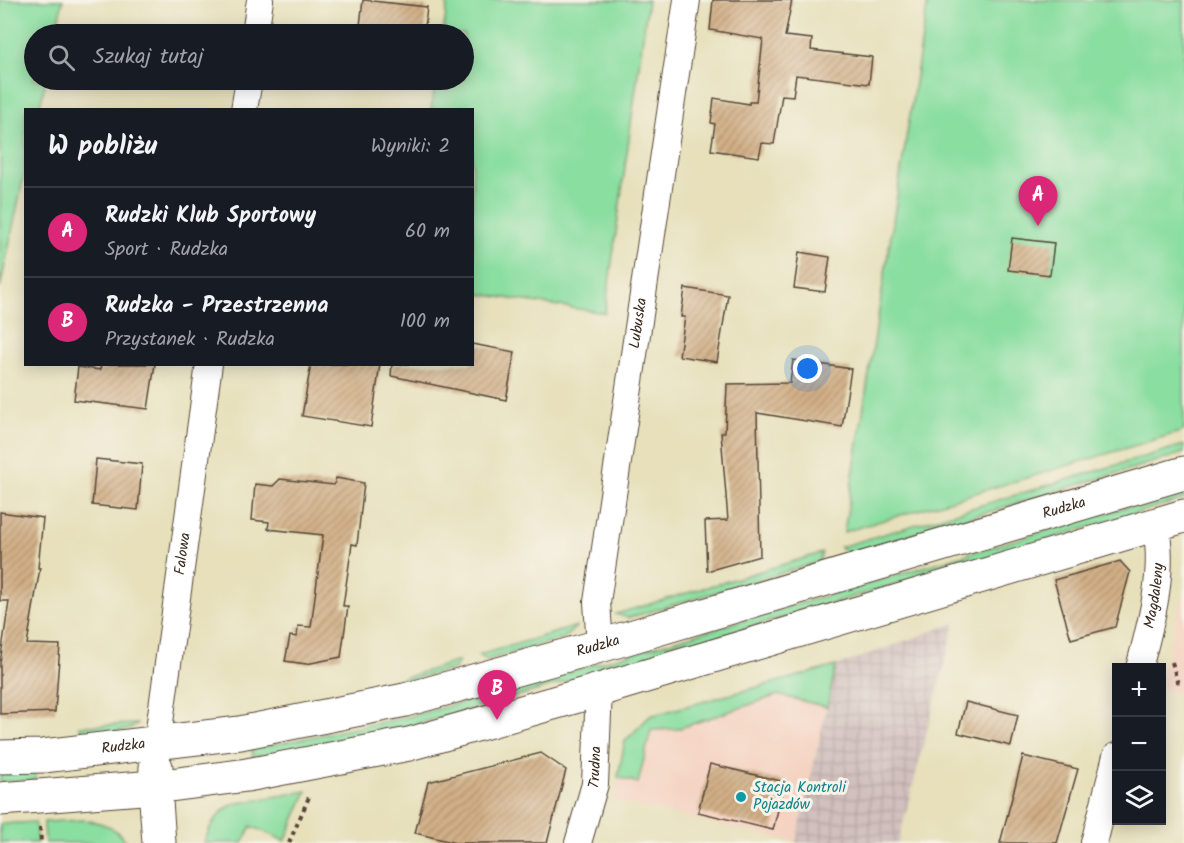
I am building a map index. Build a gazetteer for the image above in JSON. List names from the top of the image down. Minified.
{"streets":{"street":["Lubuska","Rudzka","Falowa","Magdaleny","Trudna"]},"crossings":[["Lubuska","Rudzka"],["Rudzka","Falowa"]],"places":["Stacja Kontroli Pojazdów"],"page":{"search":"Szukaj tutaj","heading":["W pobliżu","Wyniki: 2"],"pins":["A","B"],"list":[{"mark":"A","name":"Rudzki Klub Sportowy","note":"Sport · Rudzka","value":"60 m"},{"mark":"B","name":"Rudzka - Przestrzenna","note":"Przystanek · Rudzka","value":"100 m"}],"map_buttons":["+","−"]}}
